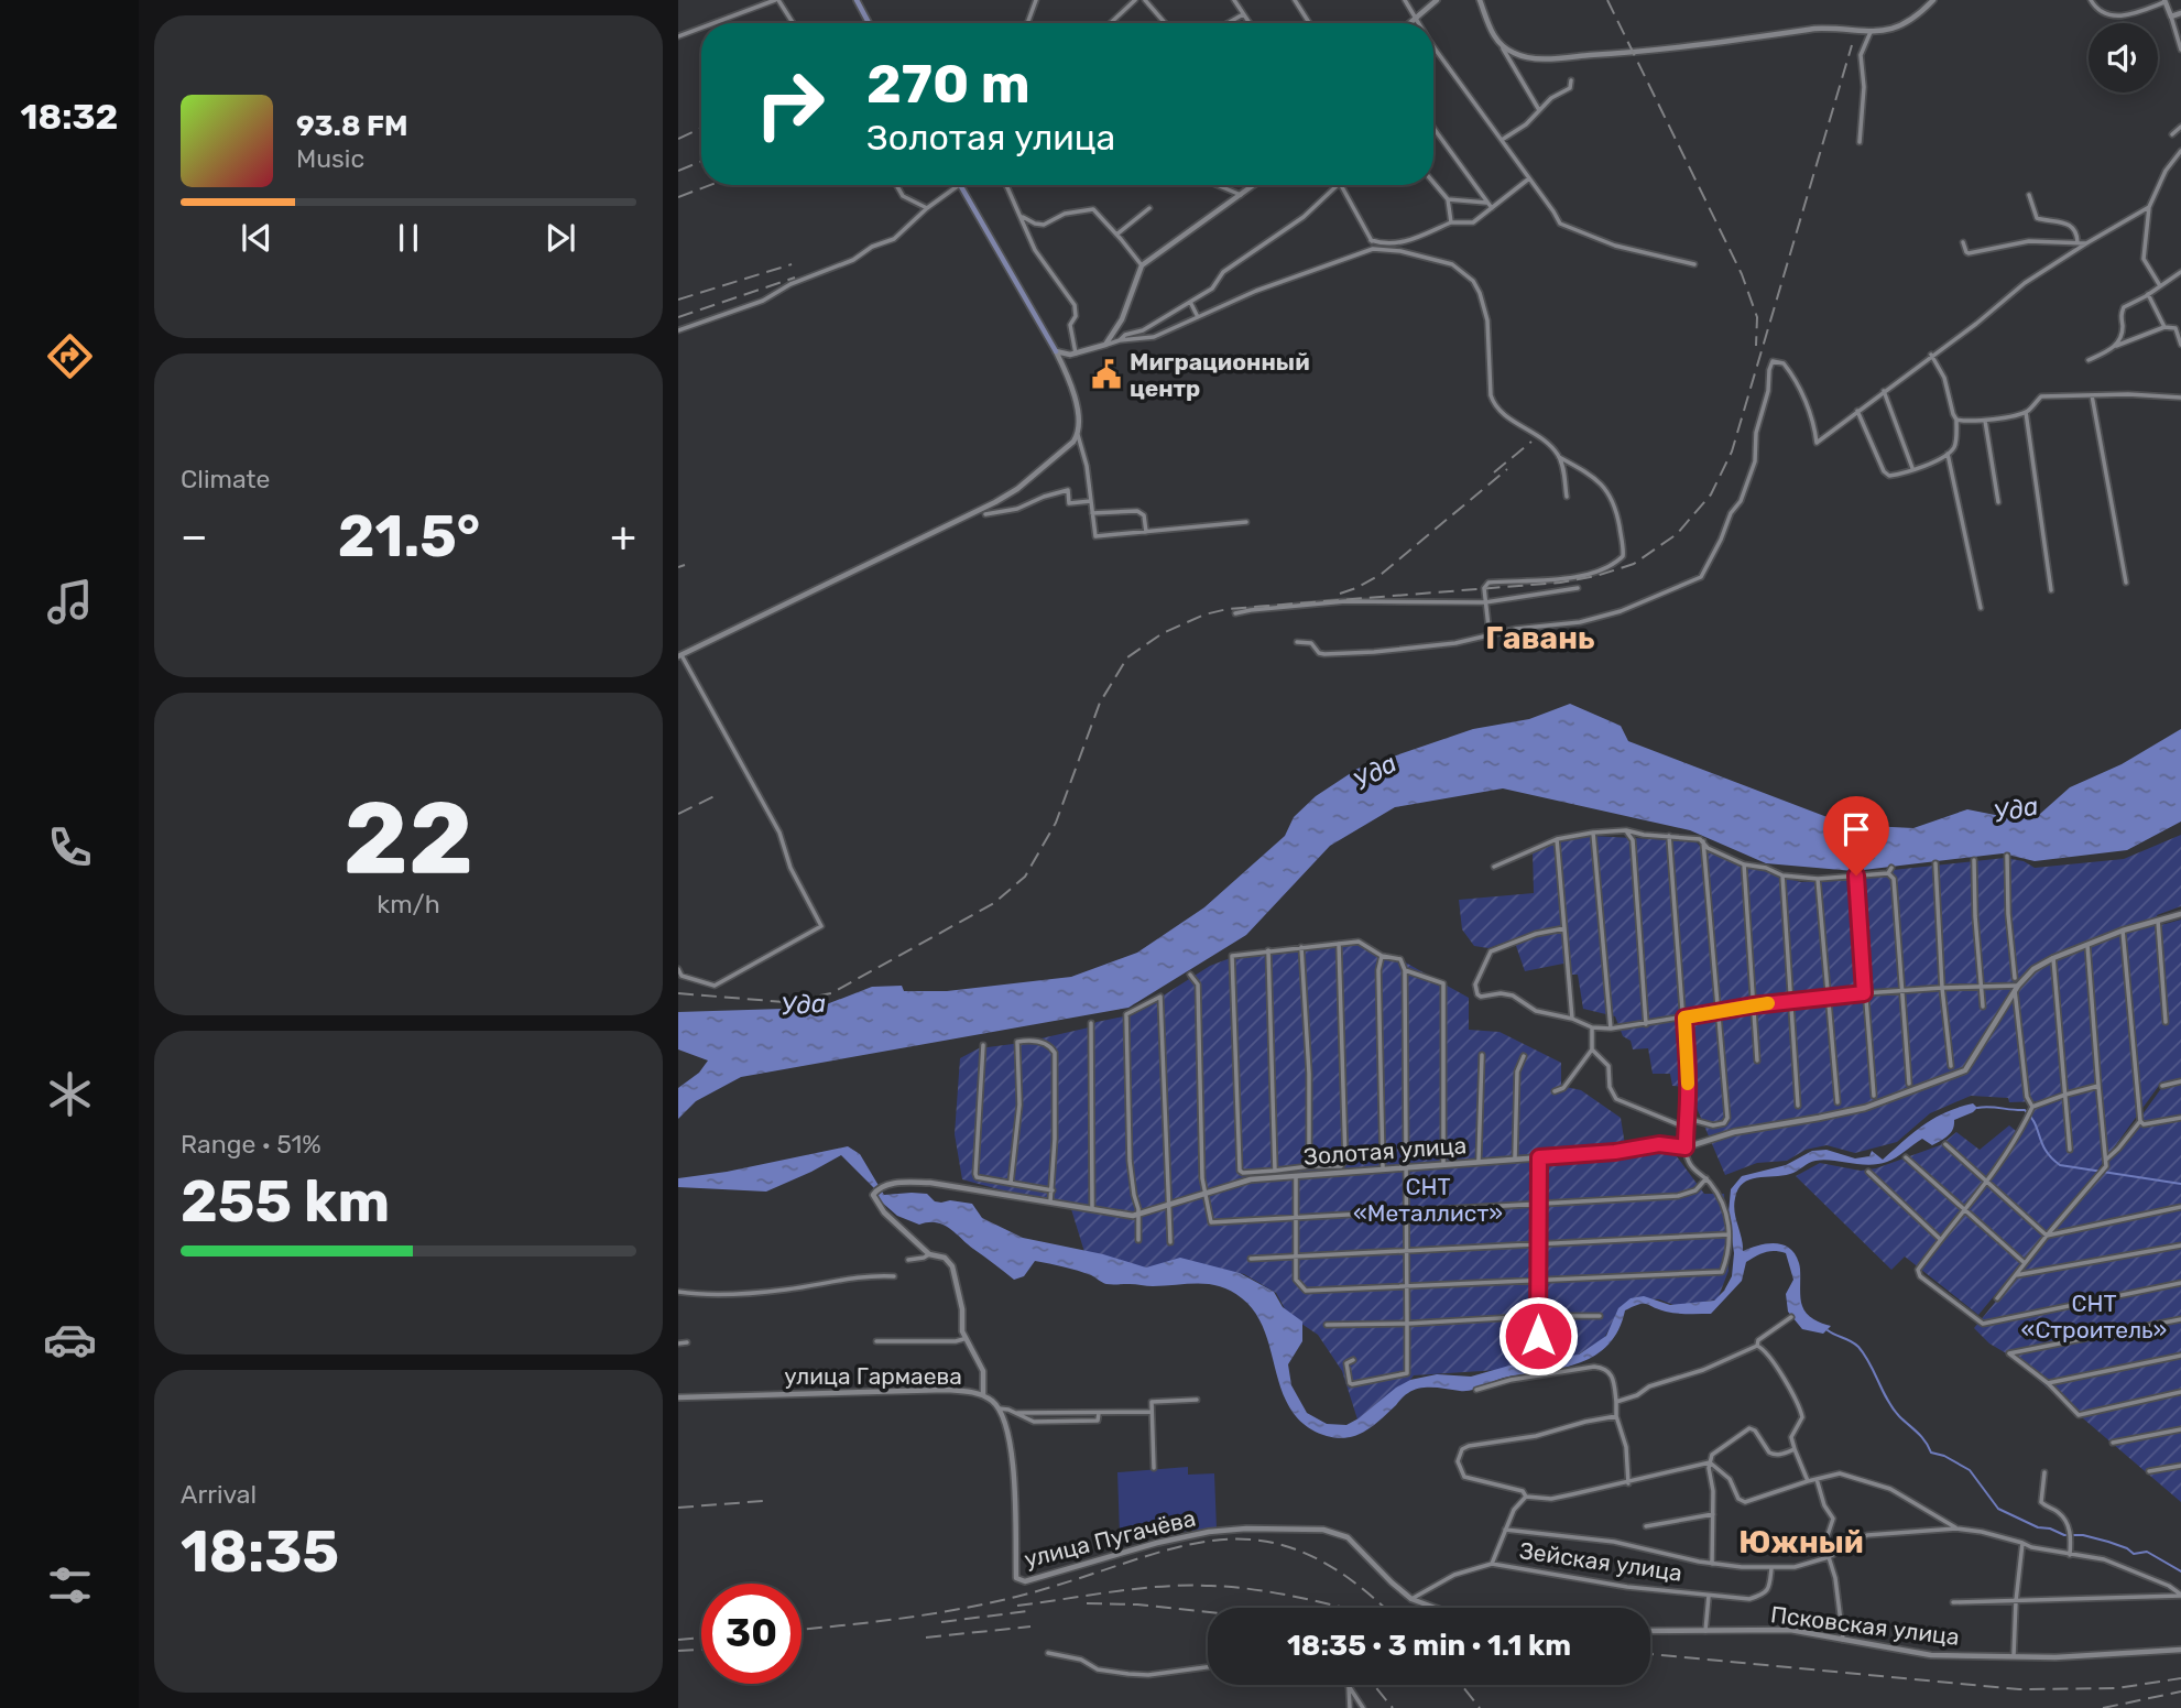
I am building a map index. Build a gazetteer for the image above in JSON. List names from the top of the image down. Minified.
{"streets":{"street":["Золотая улица","улица Гармаева","улица Пугачёва","Зейская улица","Псковская улица"]},"crossings":[["улица Гармаева","улица Пугачёва"],["улица Пугачёва","Зейская улица"]],"districts":["Гавань","Южный"],"water":["Уда"],"parks":["СНТ «Металлист»","СНТ «Строитель»"],"places":{"public building":["Миграционный центр"]},"page":{"tabs":"18:32","turn":["270 m","Золотая улица"],"song":["93.8 FM","Music"],"tile":["Climate",["22","km/h"],["Range · 51%","255 km"],["Arrival","18:35"]],"heat":["−","21.5°","+"],"limit":"30","trip":"18:35 · 3 min · 1.1 km"}}
